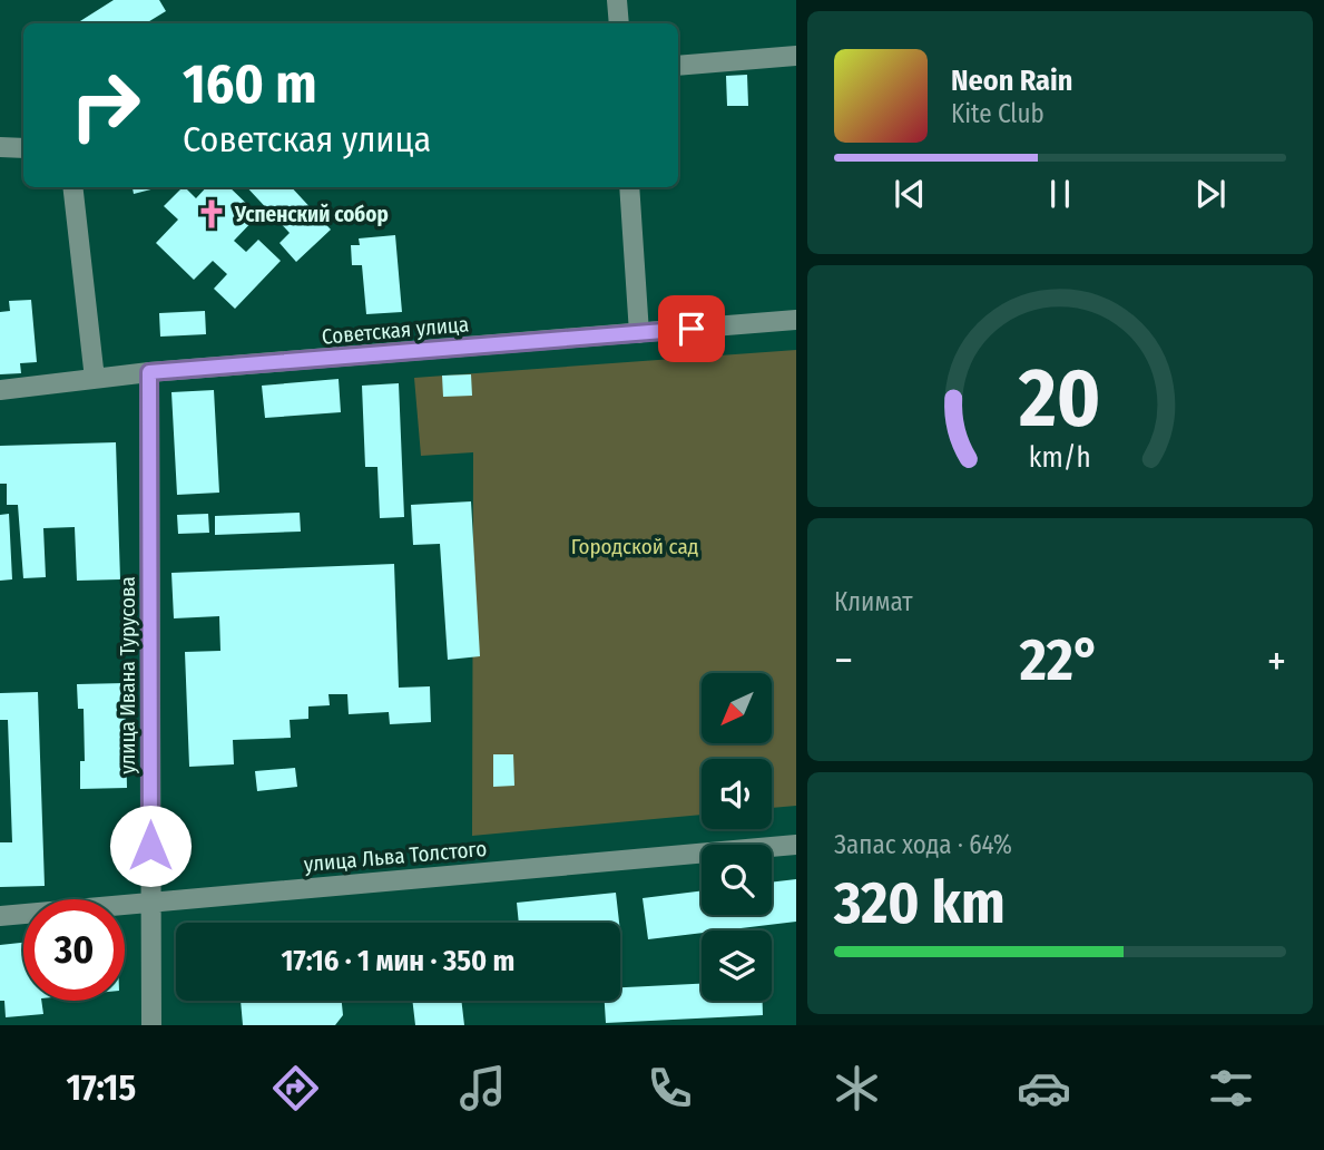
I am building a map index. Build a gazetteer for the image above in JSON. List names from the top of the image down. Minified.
{"streets":{"street":["Советская улица","улица Ивана Турусова","улица Льва Толстого"]},"crossings":[["Советская улица","улица Ивана Турусова"],["улица Ивана Турусова","улица Льва Толстого"]],"parks":["Городской сад"],"places":{"church":["Успенский собор"]},"north":"bottom left","page":{"turn":["160 m","Советская улица"],"song":["Neon Rain","Kite Club"],"tile":["Климат",["Запас хода · 64%","320 km"]],"heat":["−","22°","+"],"limit":"30","trip":"17:16 · 1 мин · 350 m","tabs":"17:15","gauge":["20","km/h"]}}
